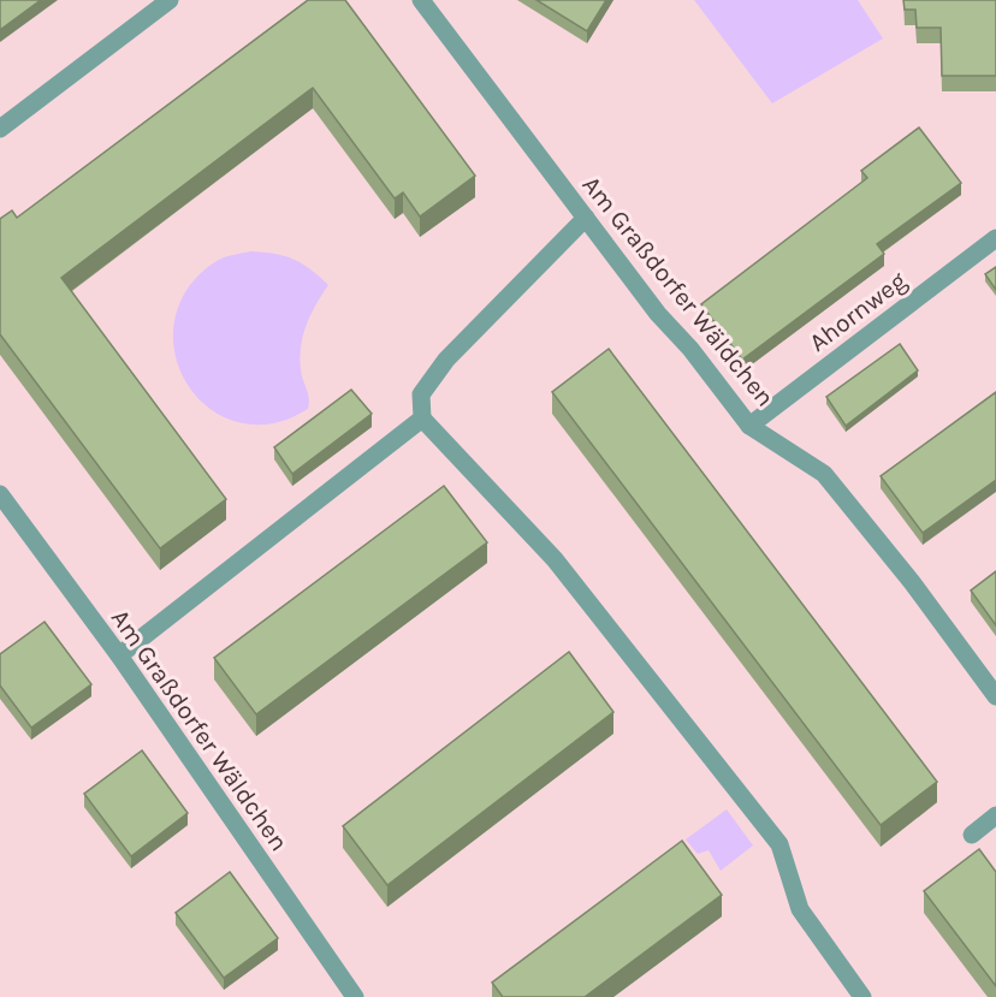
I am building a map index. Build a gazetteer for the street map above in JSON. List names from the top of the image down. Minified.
{"streets":{"street":["Am Graßdorfer Wäldchen","Ahornweg"]},"crossings":[["Am Graßdorfer Wäldchen","Ahornweg"]]}
